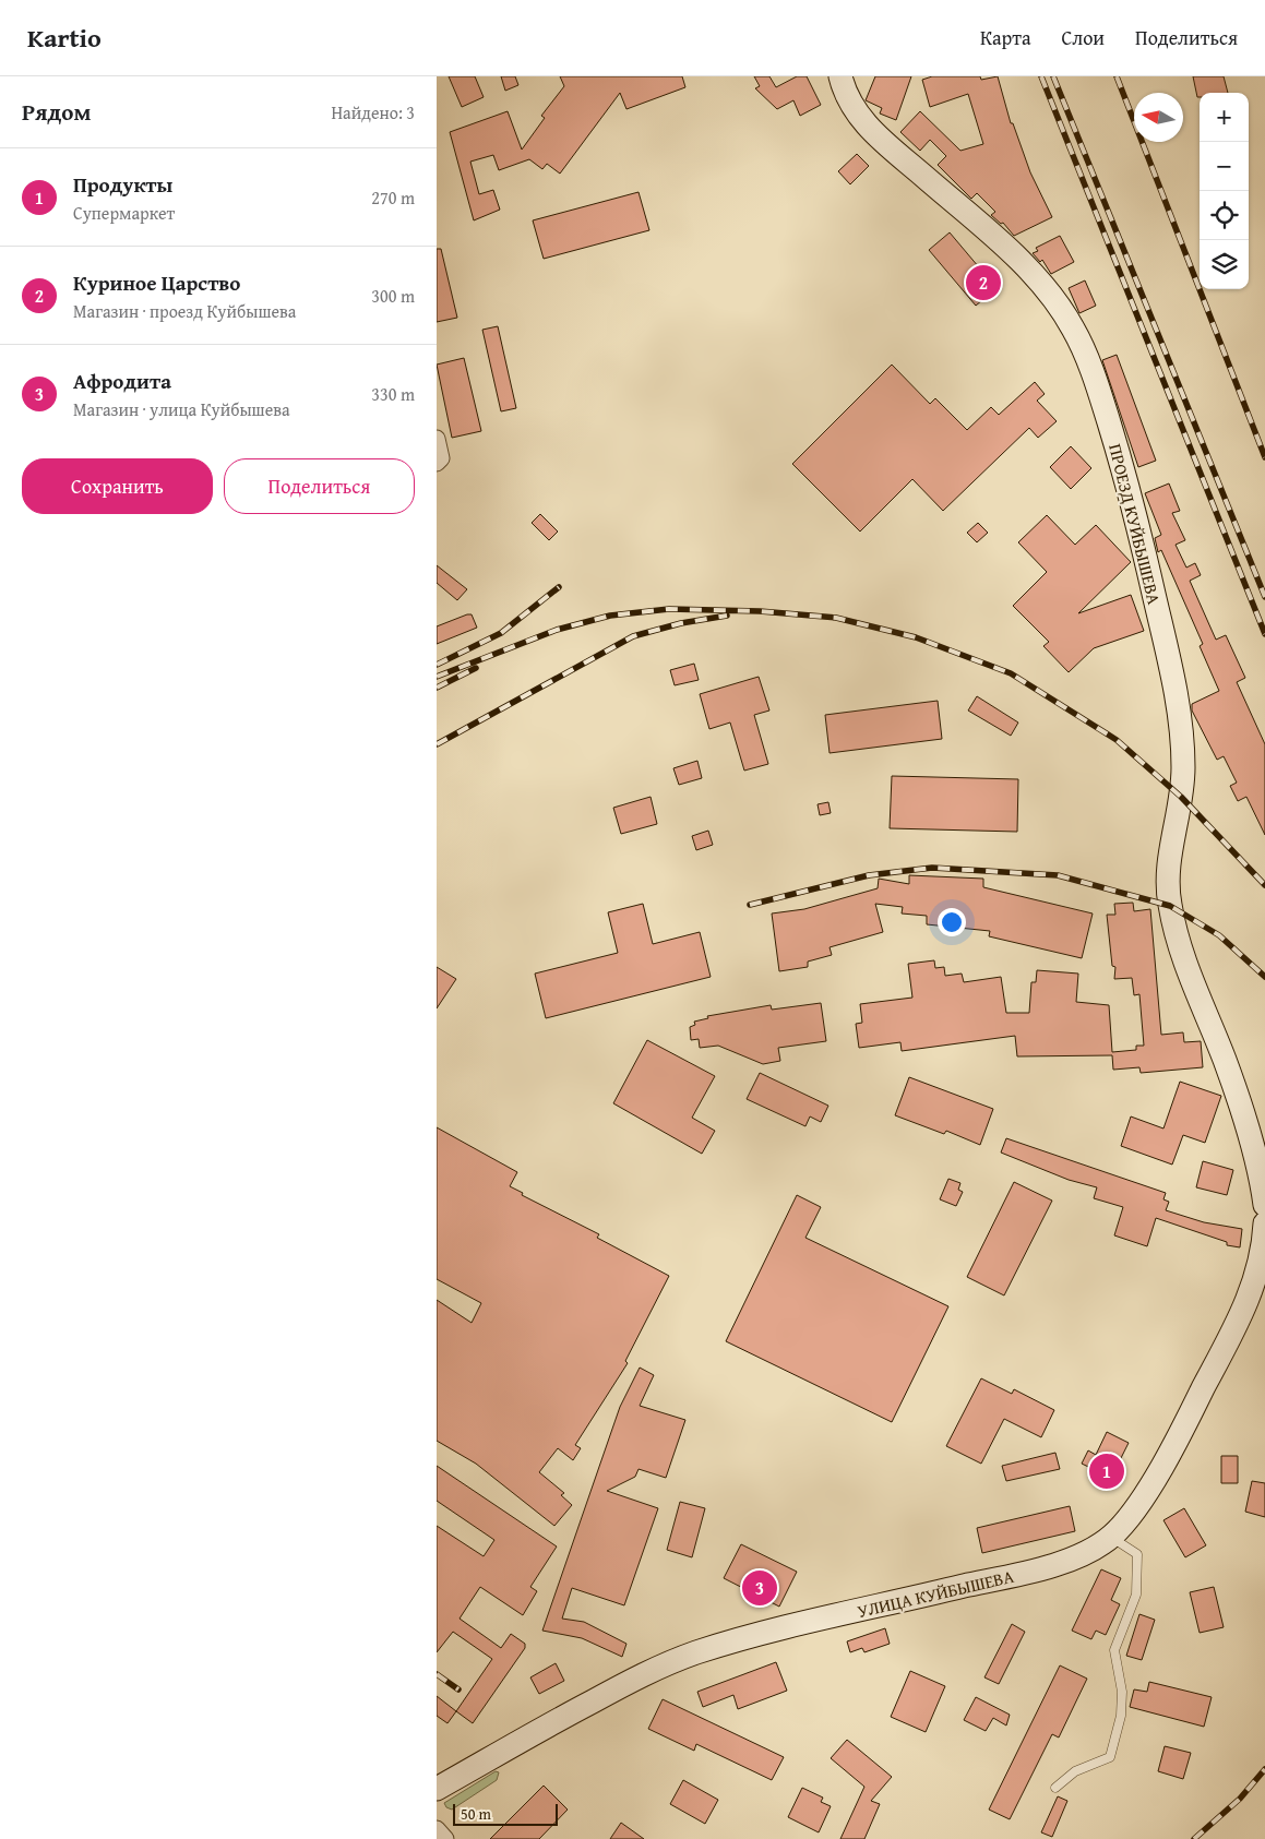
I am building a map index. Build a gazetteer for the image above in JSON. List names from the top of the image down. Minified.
{"streets":{"street":["ПРОЕЗД КУЙБЫШЕВА","УЛИЦА КУЙБЫШЕВА"]},"scale_bar":"50 m","north":"left","page":{"header":"Kartio","nav":["Карта","Слои","Поделиться"],"heading":["Рядом","Найдено: 3"],"map_buttons":["+","−"],"list":[{"mark":"1","name":"Продукты","note":"Супермаркет","value":"270 m"},{"mark":"2","name":"Куриное Царство","note":"Магазин · проезд Куйбышева","value":"300 m"},{"mark":"3","name":"Афродита","note":"Магазин · улица Куйбышева","value":"330 m"}],"pins":["2","1","3"],"buttons":["Сохранить","Поделиться"],"scale":"50 m"}}
